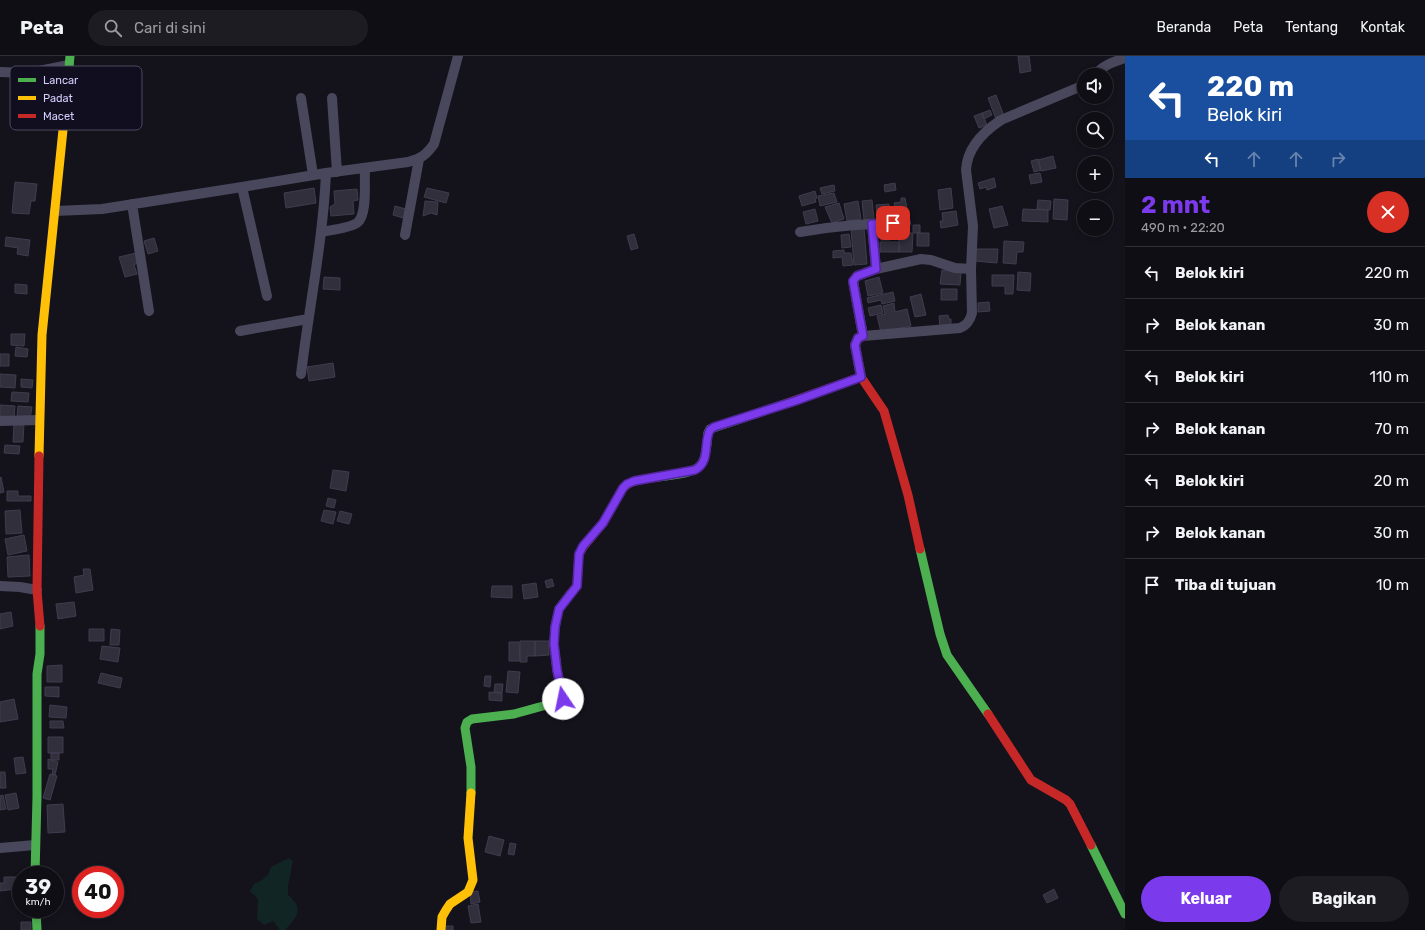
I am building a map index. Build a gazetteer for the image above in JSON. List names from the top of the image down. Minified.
{"legend":["Lancar","Padat","Macet"],"page":{"header":"Peta","search":"Cari di sini","nav":["Beranda","Peta","Tentang","Kontak"],"turn":["220 m","Belok kiri"],"map_buttons":["+","−"],"heading":["2 mnt","490 m · 22:20"],"list":[{"name":"Belok kiri","value":"220 m"},{"name":"Belok kanan","value":"30 m"},{"name":"Belok kiri","value":"110 m"},{"name":"Belok kanan","value":"70 m"},{"name":"Belok kiri","value":"20 m"},{"name":"Belok kanan","value":"30 m"},{"name":"Tiba di tujuan","value":"10 m"}],"speed":"39 km/h","limit":"40","buttons":["Keluar","Bagikan"]}}
